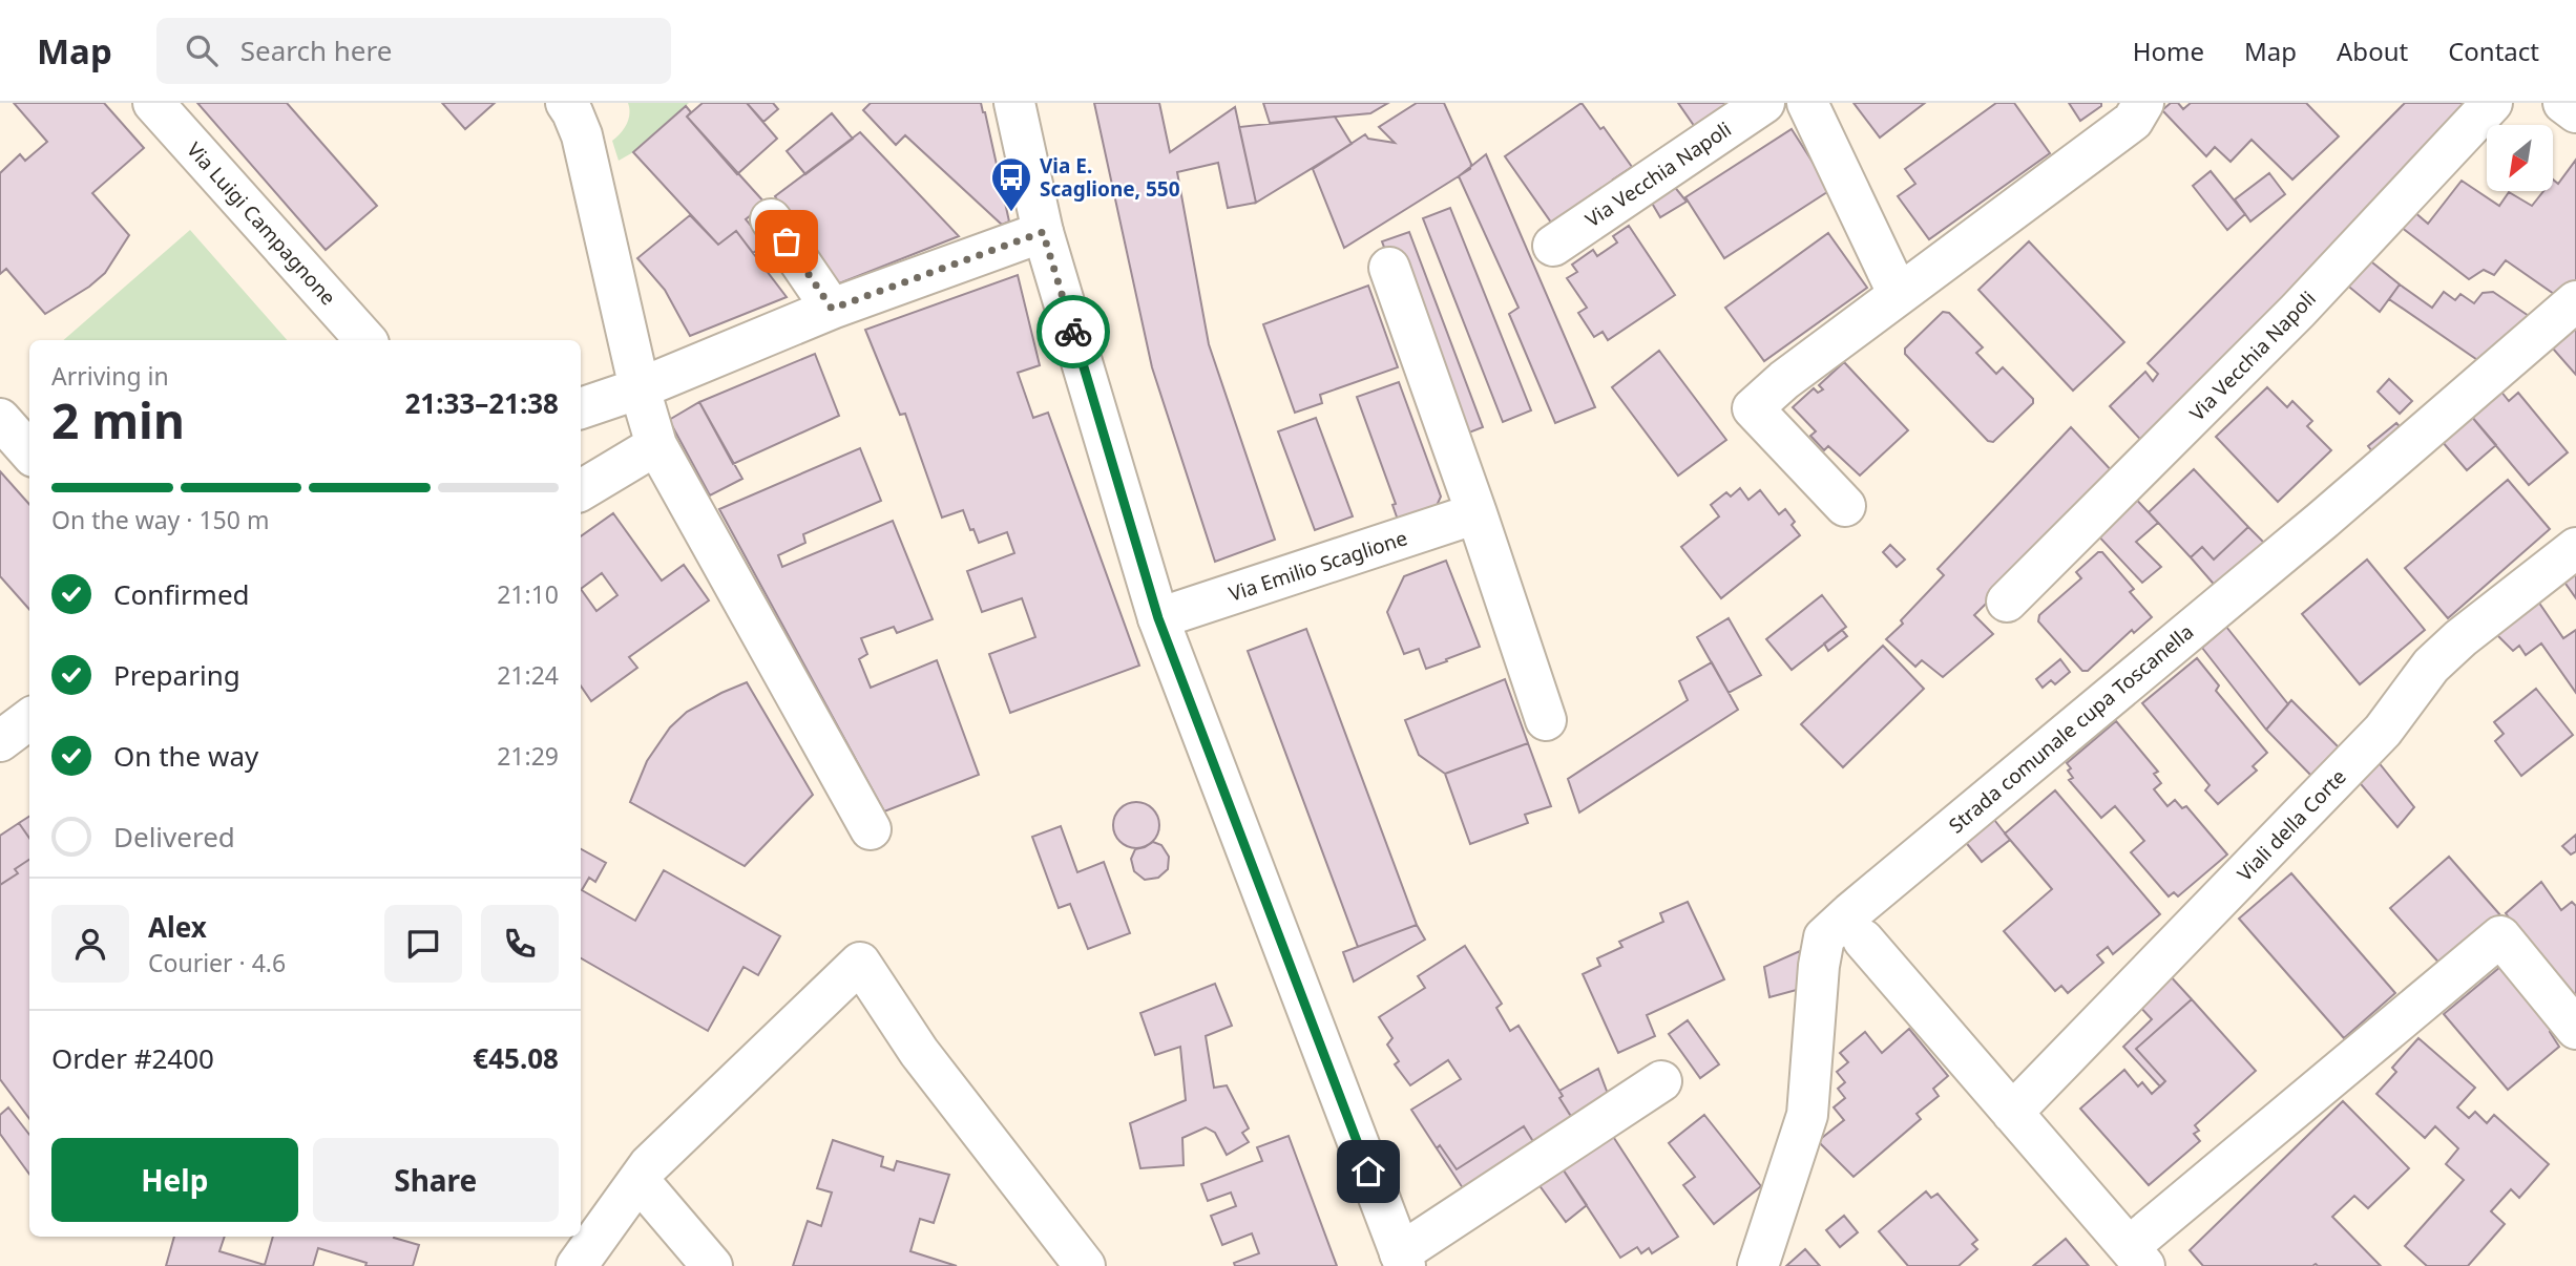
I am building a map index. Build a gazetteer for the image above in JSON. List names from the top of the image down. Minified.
{"streets":{"street":["Via Vecchia Napoli","Via Luigi Campagnone","Via Emilio Scaglione","Strada comunale cupa Toscanella","Viali della Corte"]},"places":{"bus stop":["Via E. Scaglione, 550"]},"north":"bottom left","page":{"header":"Map","search":"Search here","nav":["Home","Map","About","Contact"],"heading":["2 min","Arriving in","21:33–21:38"],"panel":["Alex","Courier · 4.6","Order #2400","€45.08"],"bar":"On the way · 150 m","list":[["Confirmed","21:10"],["Preparing","21:24"],["On the way","21:29"],"Delivered"],"buttons":["Help","Share"]}}
